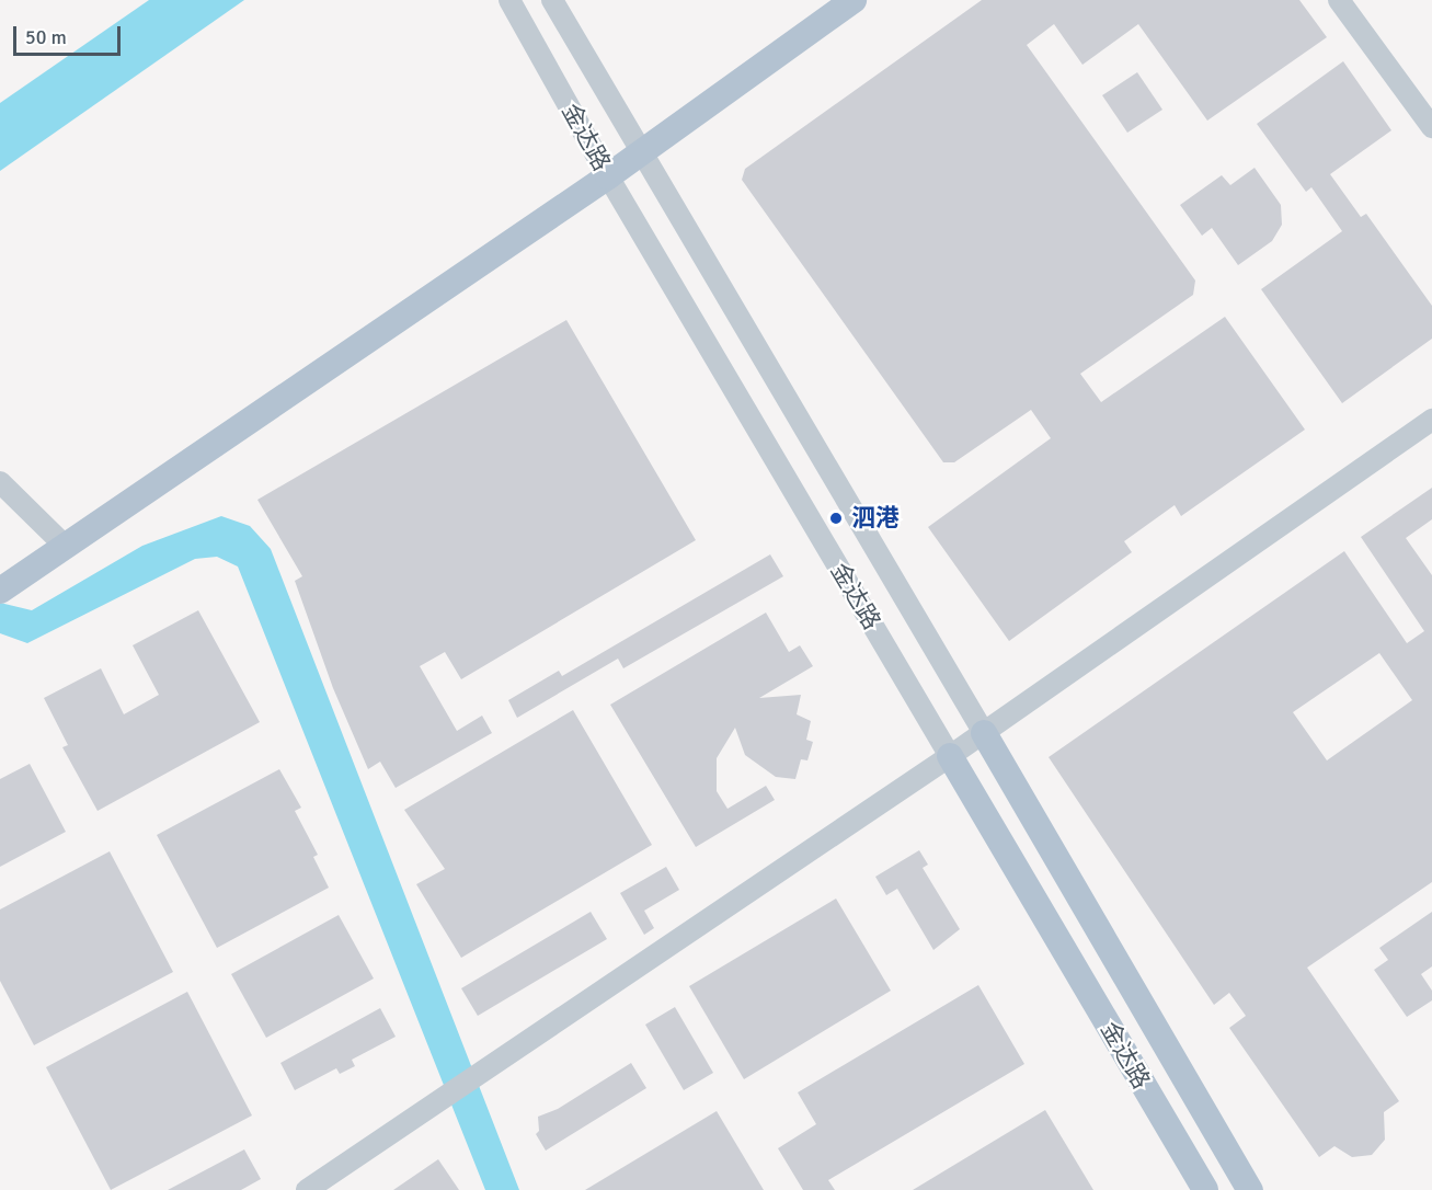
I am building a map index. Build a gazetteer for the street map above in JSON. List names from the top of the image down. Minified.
{"streets":{"main road":["金达路"]},"places":["泗港"],"scale_bar":"50 m"}
